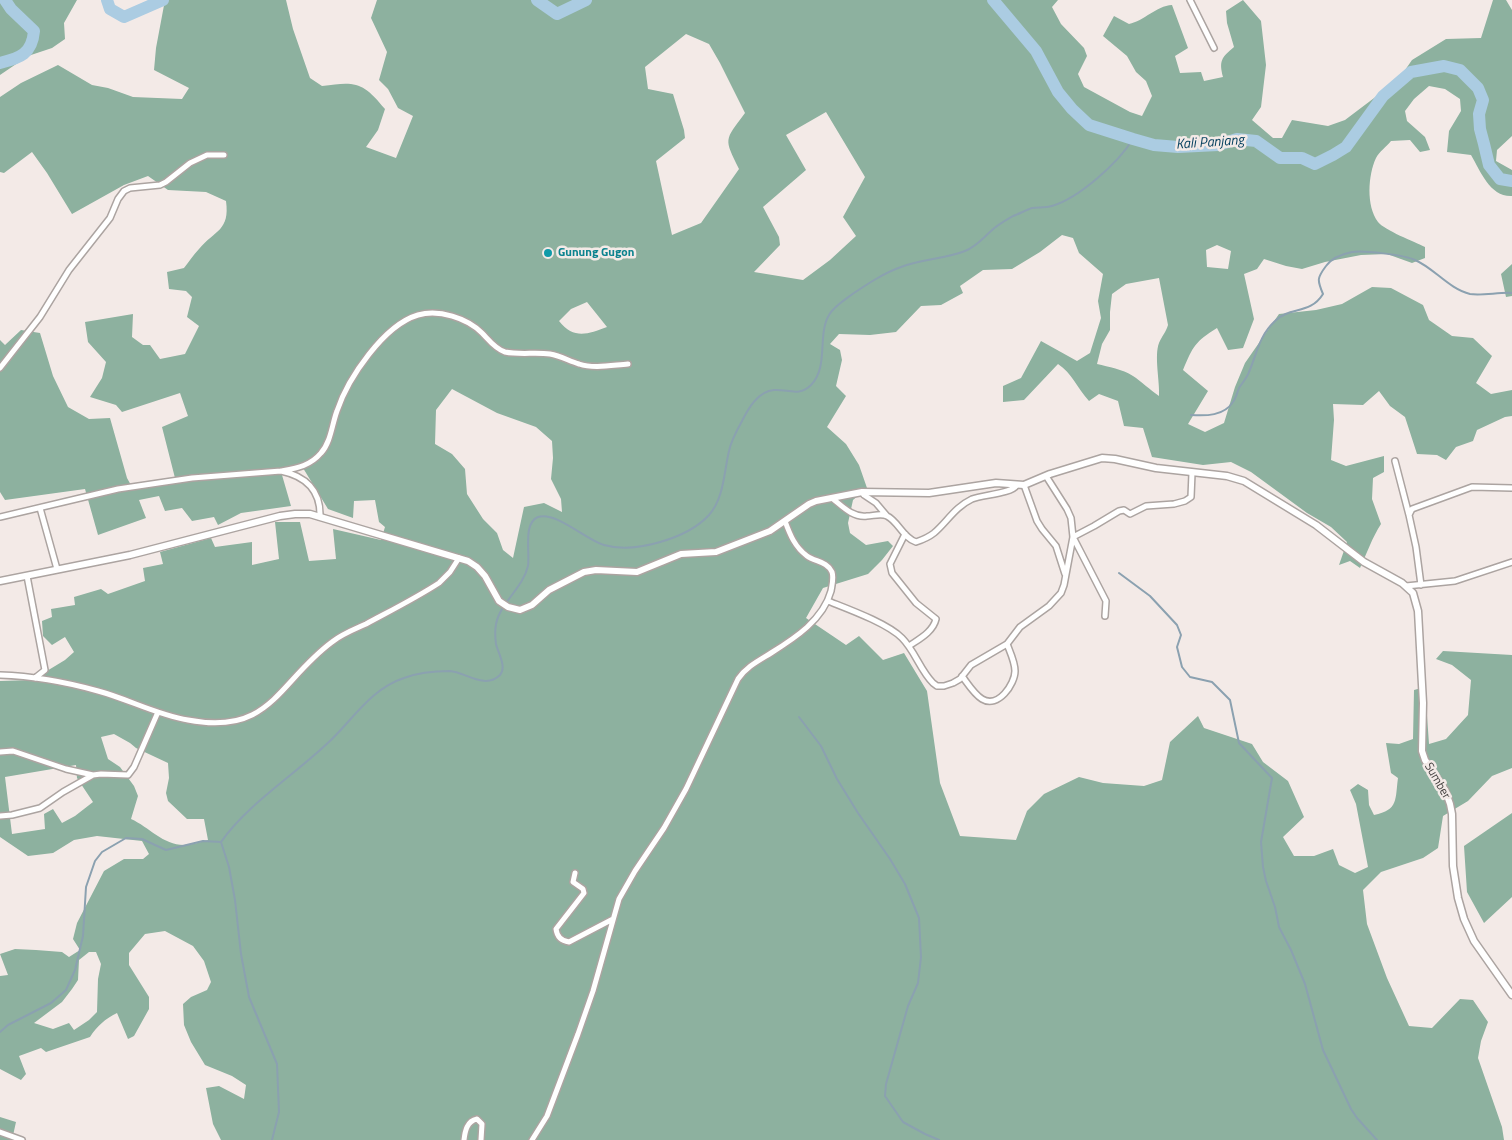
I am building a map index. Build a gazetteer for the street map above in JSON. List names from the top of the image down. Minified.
{"streets":{"street":["Sumber"]},"water":["Kali Panjang"],"places":["Gunung Gugon"]}
